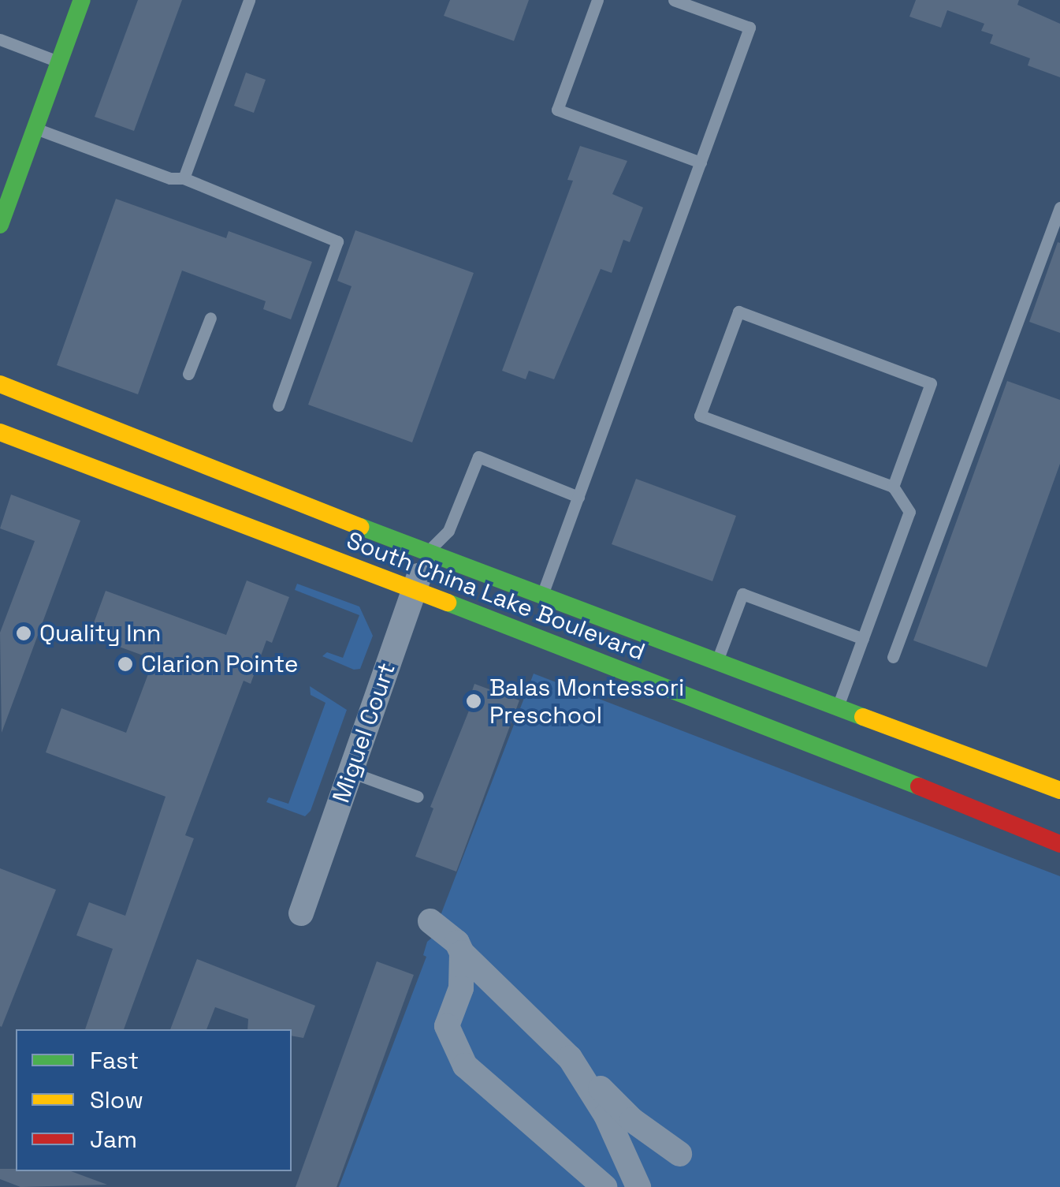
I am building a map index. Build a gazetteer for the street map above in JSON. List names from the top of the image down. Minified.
{"streets":{"main road":["South China Lake Boulevard"],"street":["Miguel Court"]},"crossings":[["South China Lake Boulevard","Miguel Court"]],"places":["Quality Inn","Clarion Pointe","Balas Montessori Preschool"],"legend":["Fast","Slow","Jam"]}
